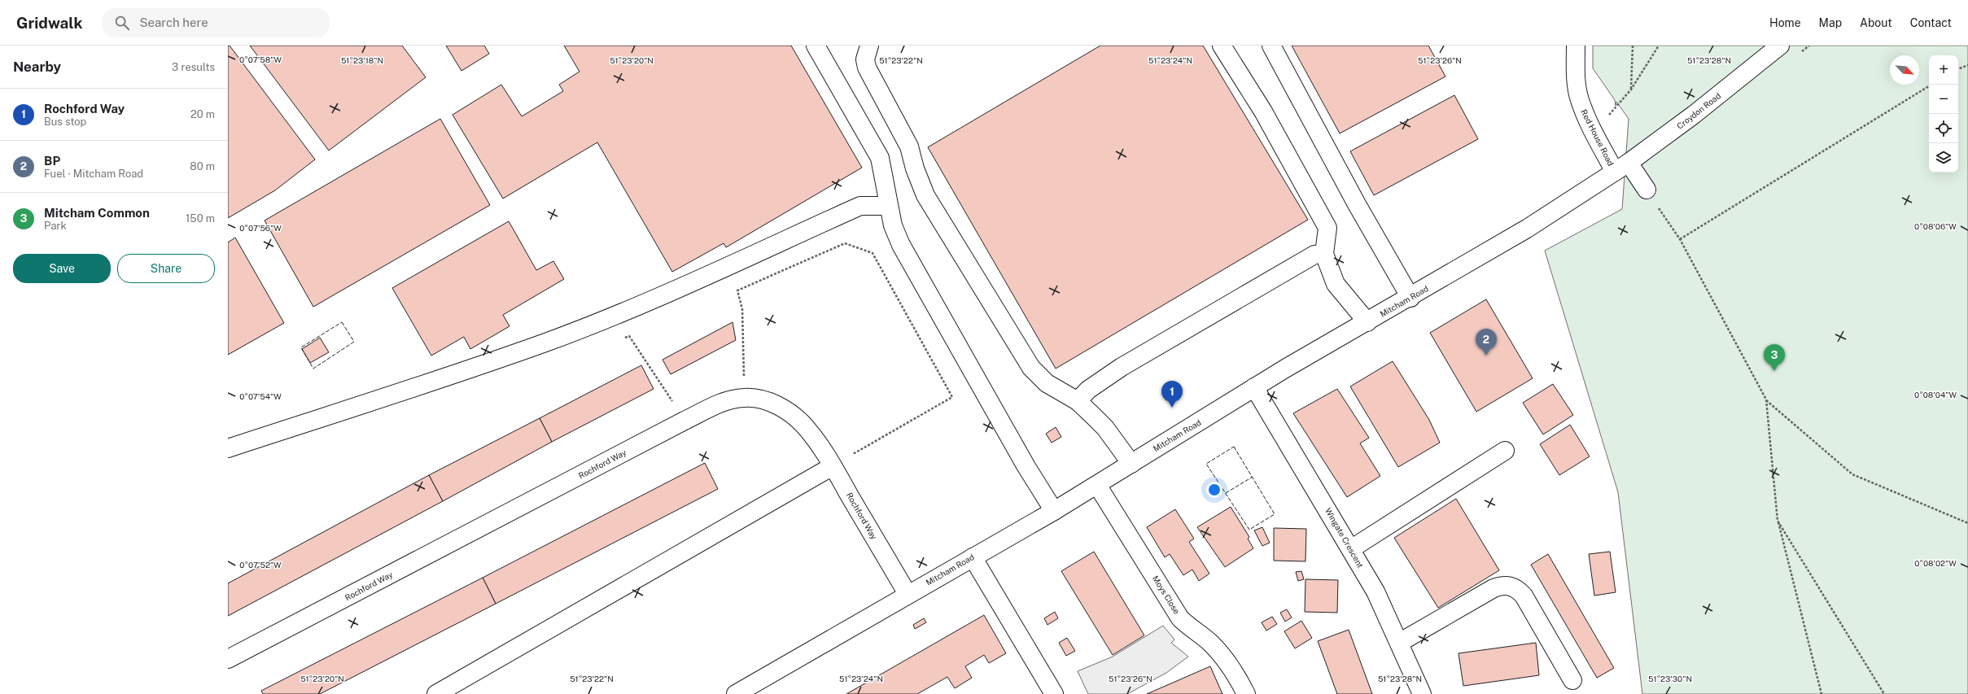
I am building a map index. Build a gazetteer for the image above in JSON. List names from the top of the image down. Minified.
{"streets":{"street":["Croydon Road","Red House Road","Mitcham Road","Rochford Way","Wingate Crescent","Moys Close"]},"crossings":[["Croydon Road","Red House Road"],["Croydon Road","Mitcham Road"],["Red House Road","Mitcham Road"],["Mitcham Road","Rochford Way"],["Mitcham Road","Wingate Crescent"],["Mitcham Road","Moys Close"]],"north":"bottom right","page":{"header":"Gridwalk","search":"Search here","nav":["Home","Map","About","Contact"],"heading":["Nearby","3 results"],"map_buttons":["+","−"],"list":[{"mark":"1","name":"Rochford Way","note":"Bus stop","value":"20 m"},{"mark":"2","name":"BP","note":"Fuel · Mitcham Road","value":"80 m"},{"mark":"3","name":"Mitcham Common","note":"Park","value":"150 m"}],"buttons":["Save","Share"],"pins":["2","3","1"]},"coordinates":["0°07'58\"W","51°23'18\"N","51°23'20\"N","51°23'22\"N","51°23'24\"N","51°23'26\"N","51°23'28\"N","0°08'06\"W","0°07'56\"W","0°08'04\"W","0°07'54\"W","0°08'02\"W","0°07'52\"W","51°23'30\"N"]}
